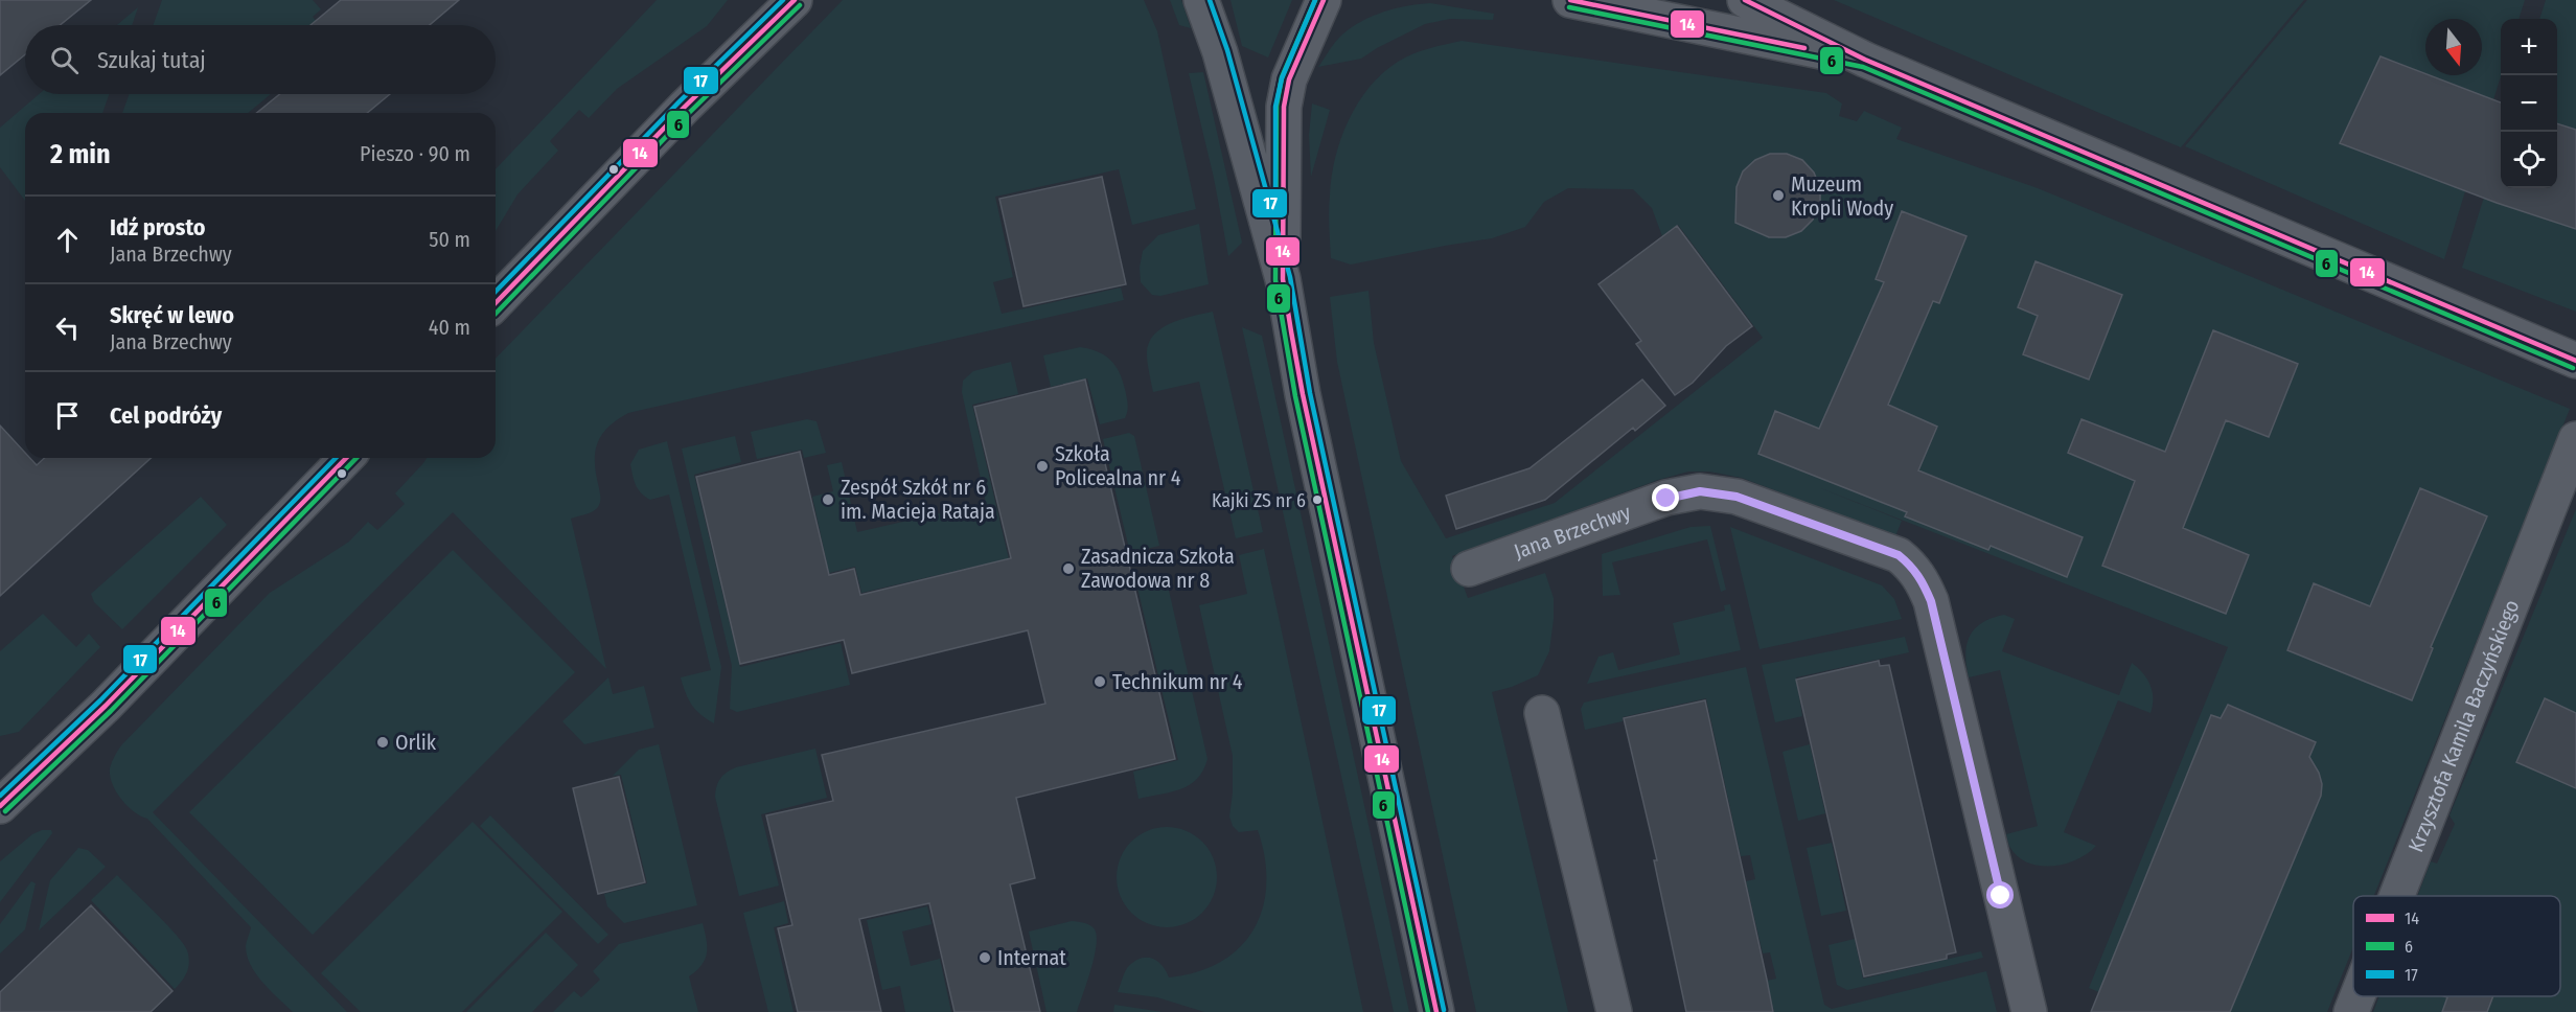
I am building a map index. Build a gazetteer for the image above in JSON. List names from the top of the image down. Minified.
{"streets":{"street":["Jana Brzechwy","Krzysztofa Kamila Baczyńskiego"]},"places":["Muzeum Kropli Wody","Szkoła Policealna nr 4","Zespół Szkół nr 6 im. Macieja Rataja","Kajki ZS nr 6","Zasadnicza Szkoła Zawodowa nr 8","Technikum nr 4","Orlik","Internat"],"lines":["transit line 14","transit line 6","transit line 17"],"legend":["14","6","17"],"north":"bottom","page":{"map_buttons":["+","−"],"search":"Szukaj tutaj","heading":["2 min","Pieszo · 90 m"],"list":[["Idź prosto","Jana Brzechwy","50 m"],["Skręć w lewo","Jana Brzechwy","40 m"],"Cel podróży"]}}
